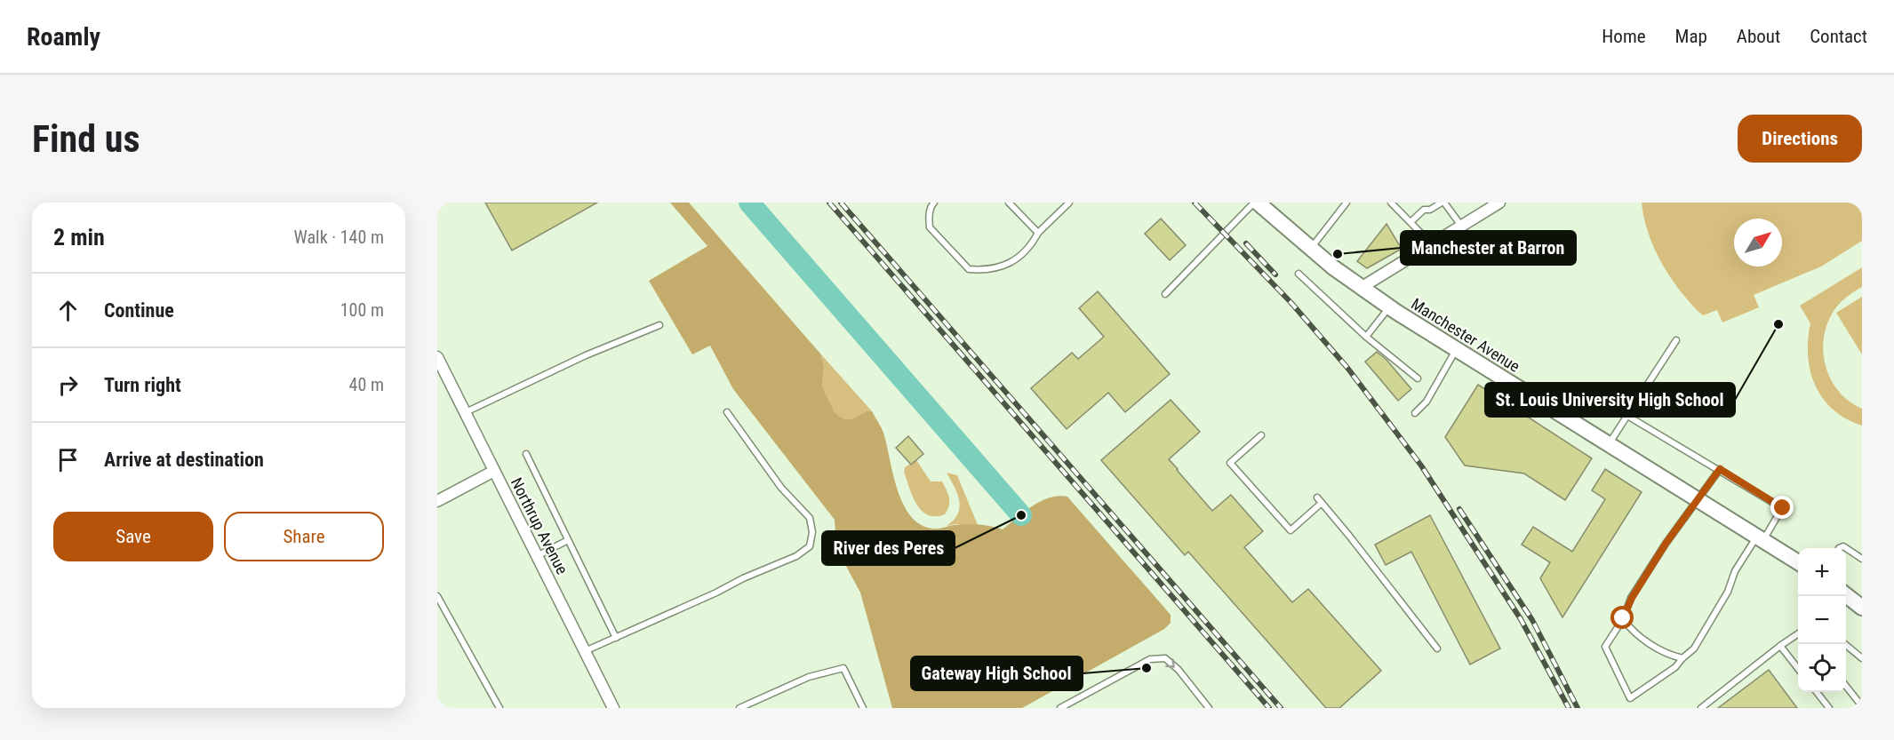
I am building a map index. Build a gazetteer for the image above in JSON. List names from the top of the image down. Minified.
{"streets":{"main road":["Manchester Avenue"],"street":["Northrup Avenue"]},"places":["Manchester at Barron","St. Louis University High School","River des Peres","Gateway High School"],"north":"top right","page":{"header":"Roamly","nav":["Home","Map","About","Contact"],"buttons":["Directions",["Save","Share"]],"title":"Find us","heading":["2 min","Walk · 140 m"],"list":[["Continue","100 m"],["Turn right","40 m"],"Arrive at destination"],"map_buttons":["+","−"]}}
